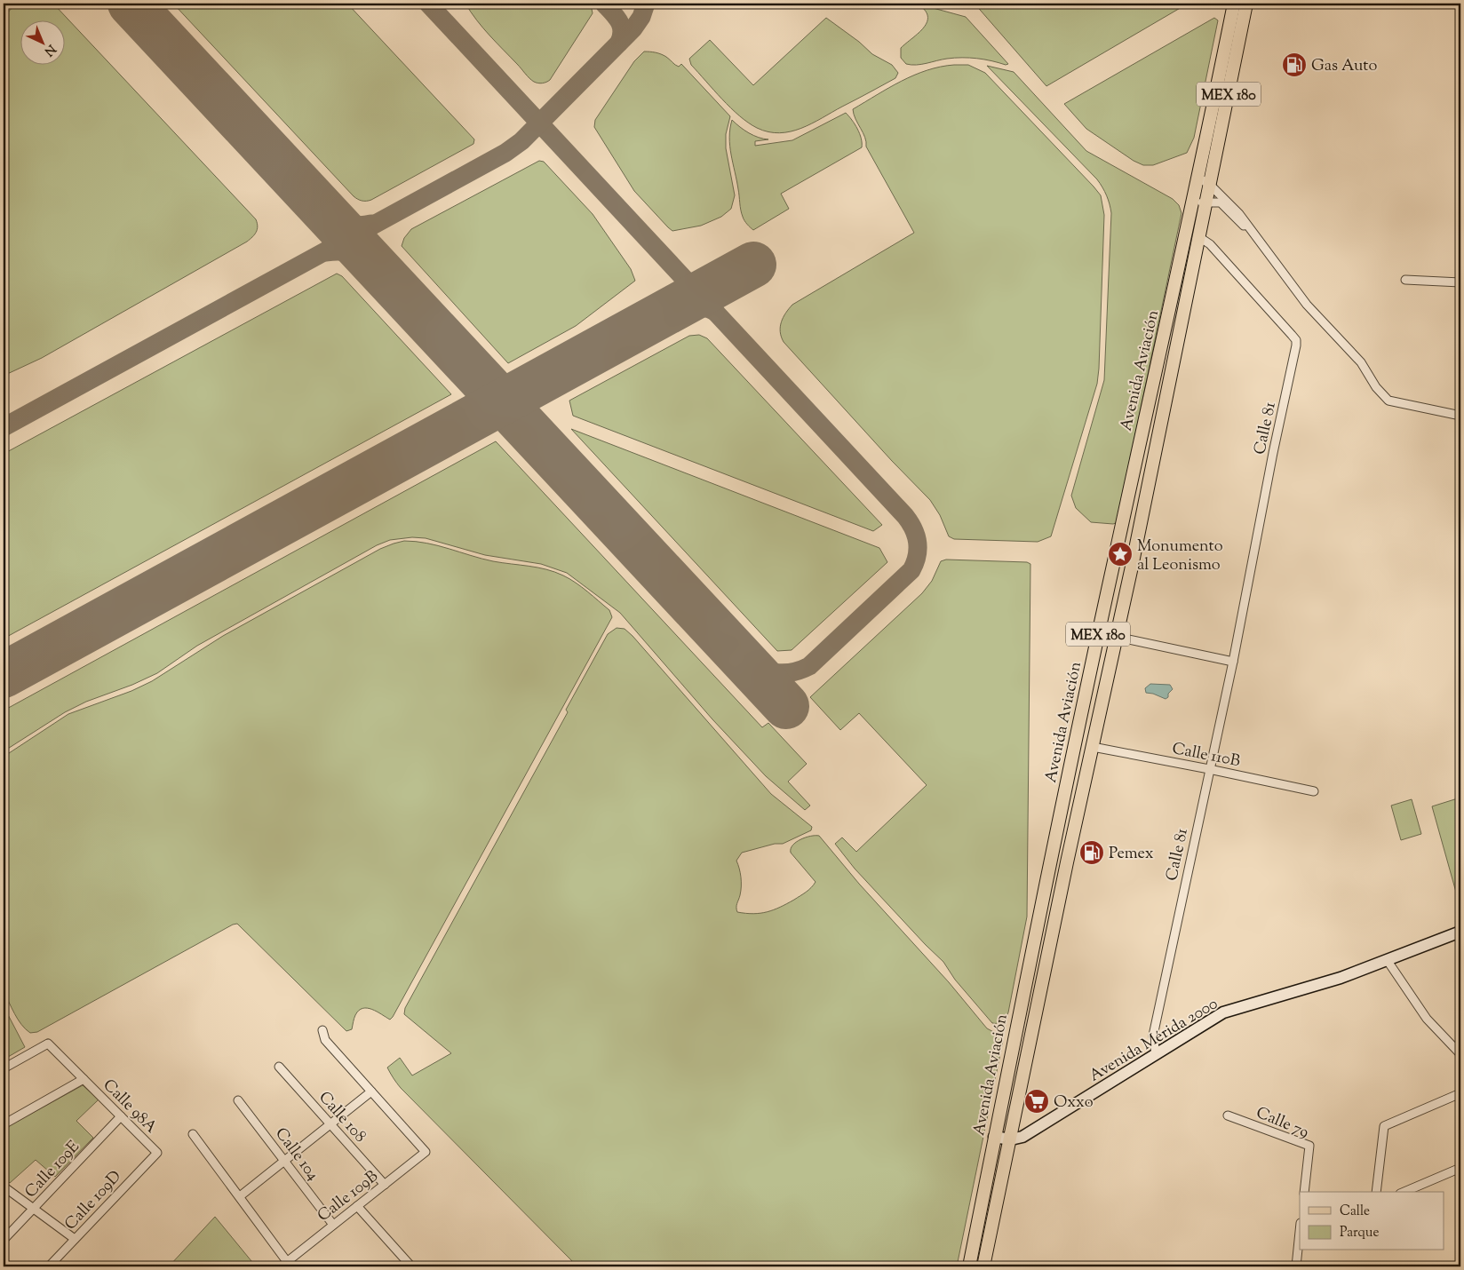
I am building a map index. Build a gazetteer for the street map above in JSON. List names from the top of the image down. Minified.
{"streets":{"main road":["MEX 180","Avenida Aviación","Avenida Mérida 2000"],"street":["Calle 81","Calle 110B","Calle 98A","Calle 108","Calle 79","Calle 104","Calle 109E","Calle 109B","Calle 109D"]},"crossings":[["Avenida Aviación","Calle 81"],["Avenida Aviación","Calle 110B"],["Avenida Aviación","Avenida Mérida 2000"],["Calle 81","Calle 110B"],["Calle 81","Avenida Mérida 2000"],["Calle 98A","Calle 109E"],["Calle 98A","Calle 109D"],["Calle 108","Calle 109B"],["Calle 104","Calle 109B"]],"places":{"fuel station":["Gas Auto","Pemex"],"place":["Monumento al Leonismo"],"supermarket":["Oxxo"]},"legend":["Calle","Parque"],"north":"bottom right"}
